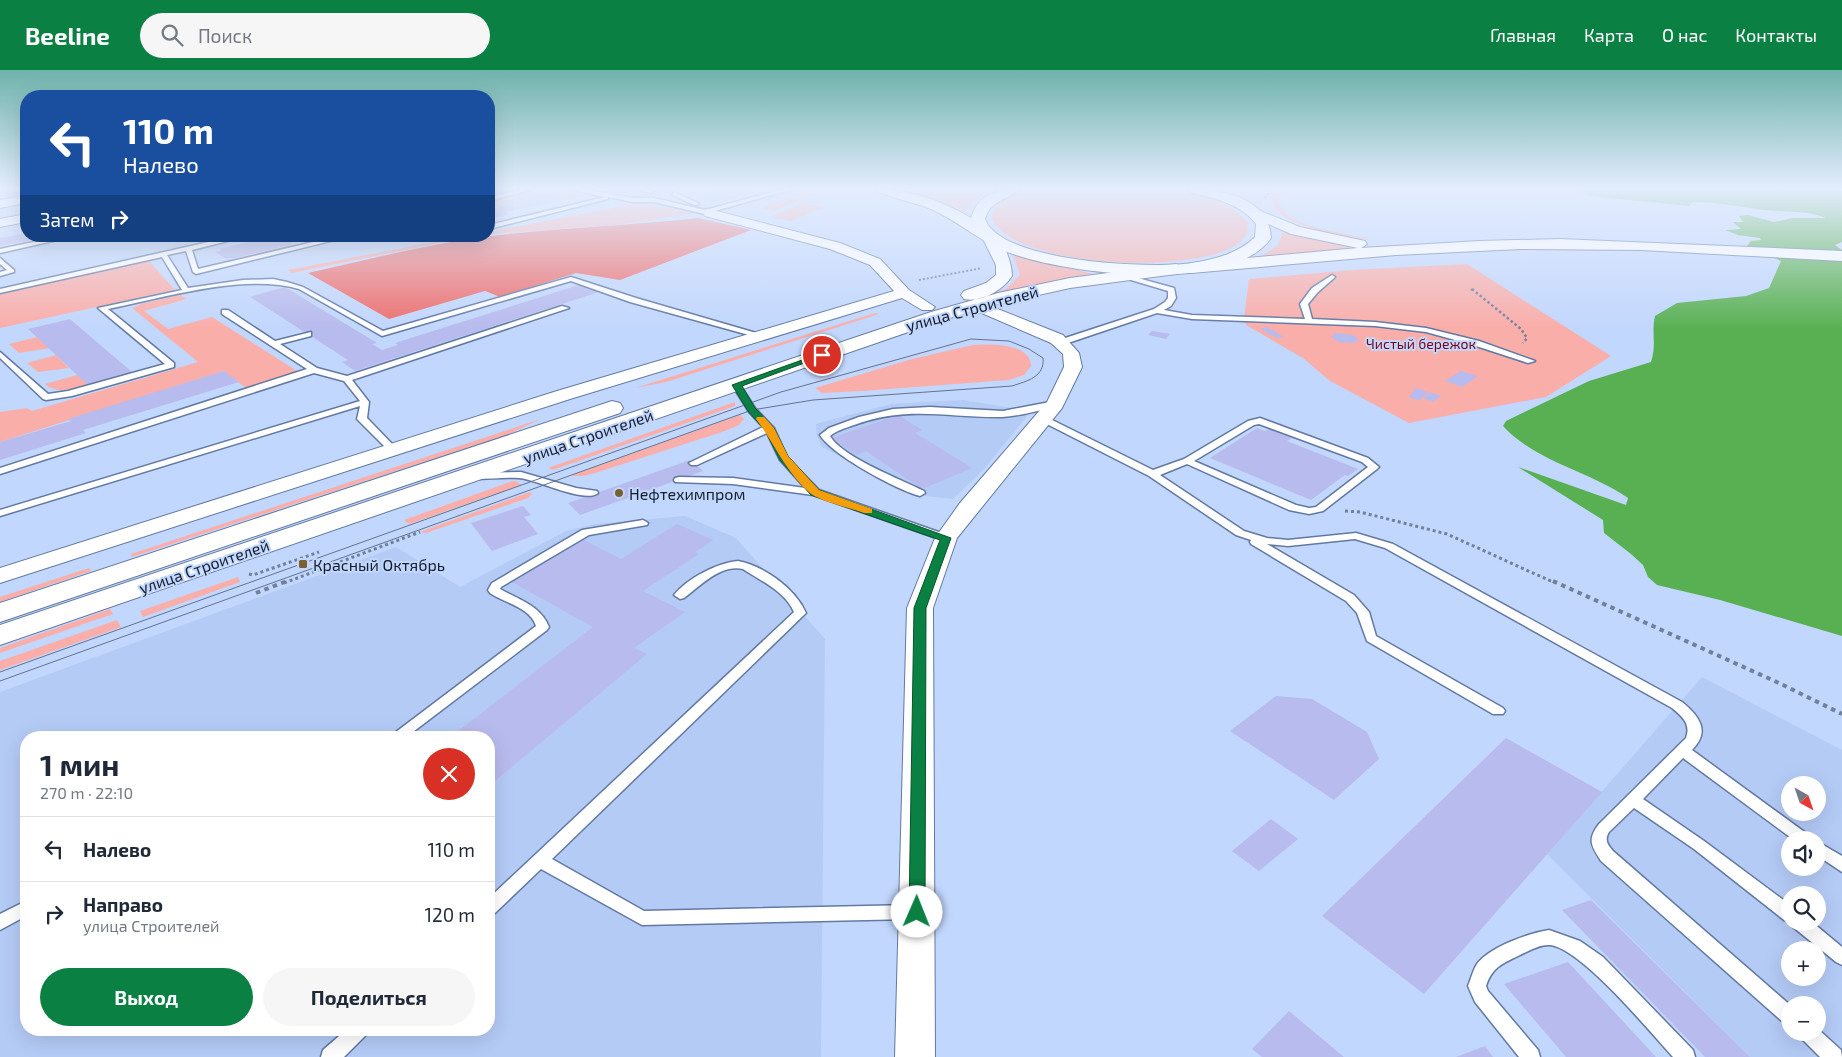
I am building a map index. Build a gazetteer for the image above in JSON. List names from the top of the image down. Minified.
{"streets":{"main road":["улица Строителей"]},"parks":["Чистый бережок"],"places":{"other":["Нефтехимпром"],"transit":["Красный Октябрь"]},"north":"bottom right","page":{"header":"Beeline","search":"Поиск","nav":["Главная","Карта","О нас","Контакты"],"turn":["110 m","Налево"],"then":"Затем","heading":["1 мин","270 m · 22:10"],"map_buttons":["+","−"],"list":[{"name":"Налево","value":"110 m"},{"name":"Направо","note":"улица Строителей","value":"120 m"}],"buttons":["Выход","Поделиться"]}}
